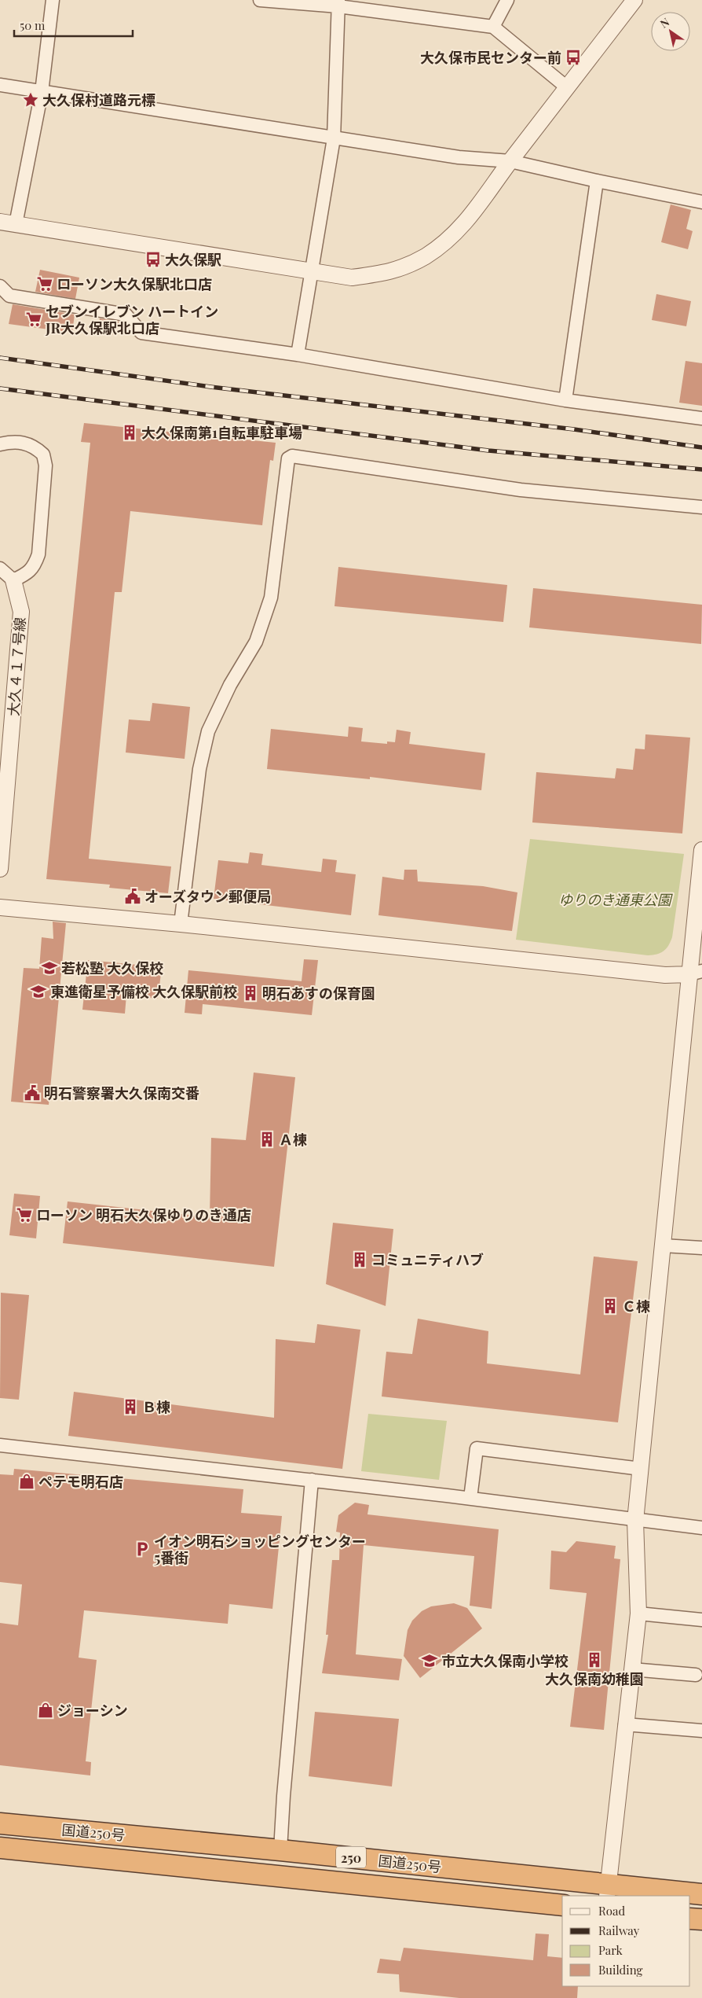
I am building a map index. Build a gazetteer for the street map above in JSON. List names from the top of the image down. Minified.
{"streets":{"highway":["国道250号","250"],"street":["大久４１７号線"]},"parks":["ゆりのき通東公園"],"places":{"bus stop":["大久保市民センター前","大久保駅"],"place":["大久保村道路元標"],"supermarket":["ローソン大久保駅北口店","セブンイレブン ハートイン JR大久保駅北口店","ローソン 明石大久保ゆりのき通店"],"building":["大久保南第1自転車駐車場","明石あすの保育園","Ａ棟","コミュニティハブ","Ｃ棟","Ｂ棟","大久保南幼稚園"],"public building":["オーズタウン郵便局","明石警察署大久保南交番"],"school or university":["若松塾 大久保校","東進衛星予備校 大久保駅前校","市立大久保南小学校"],"shop":["ペテモ明石店","ジョーシン"],"parking":["イオン明石ショッピングセンター 5番街"]},"legend":["Road","Railway","Park","Building"],"scale_bar":"50 m","north":"top left"}
